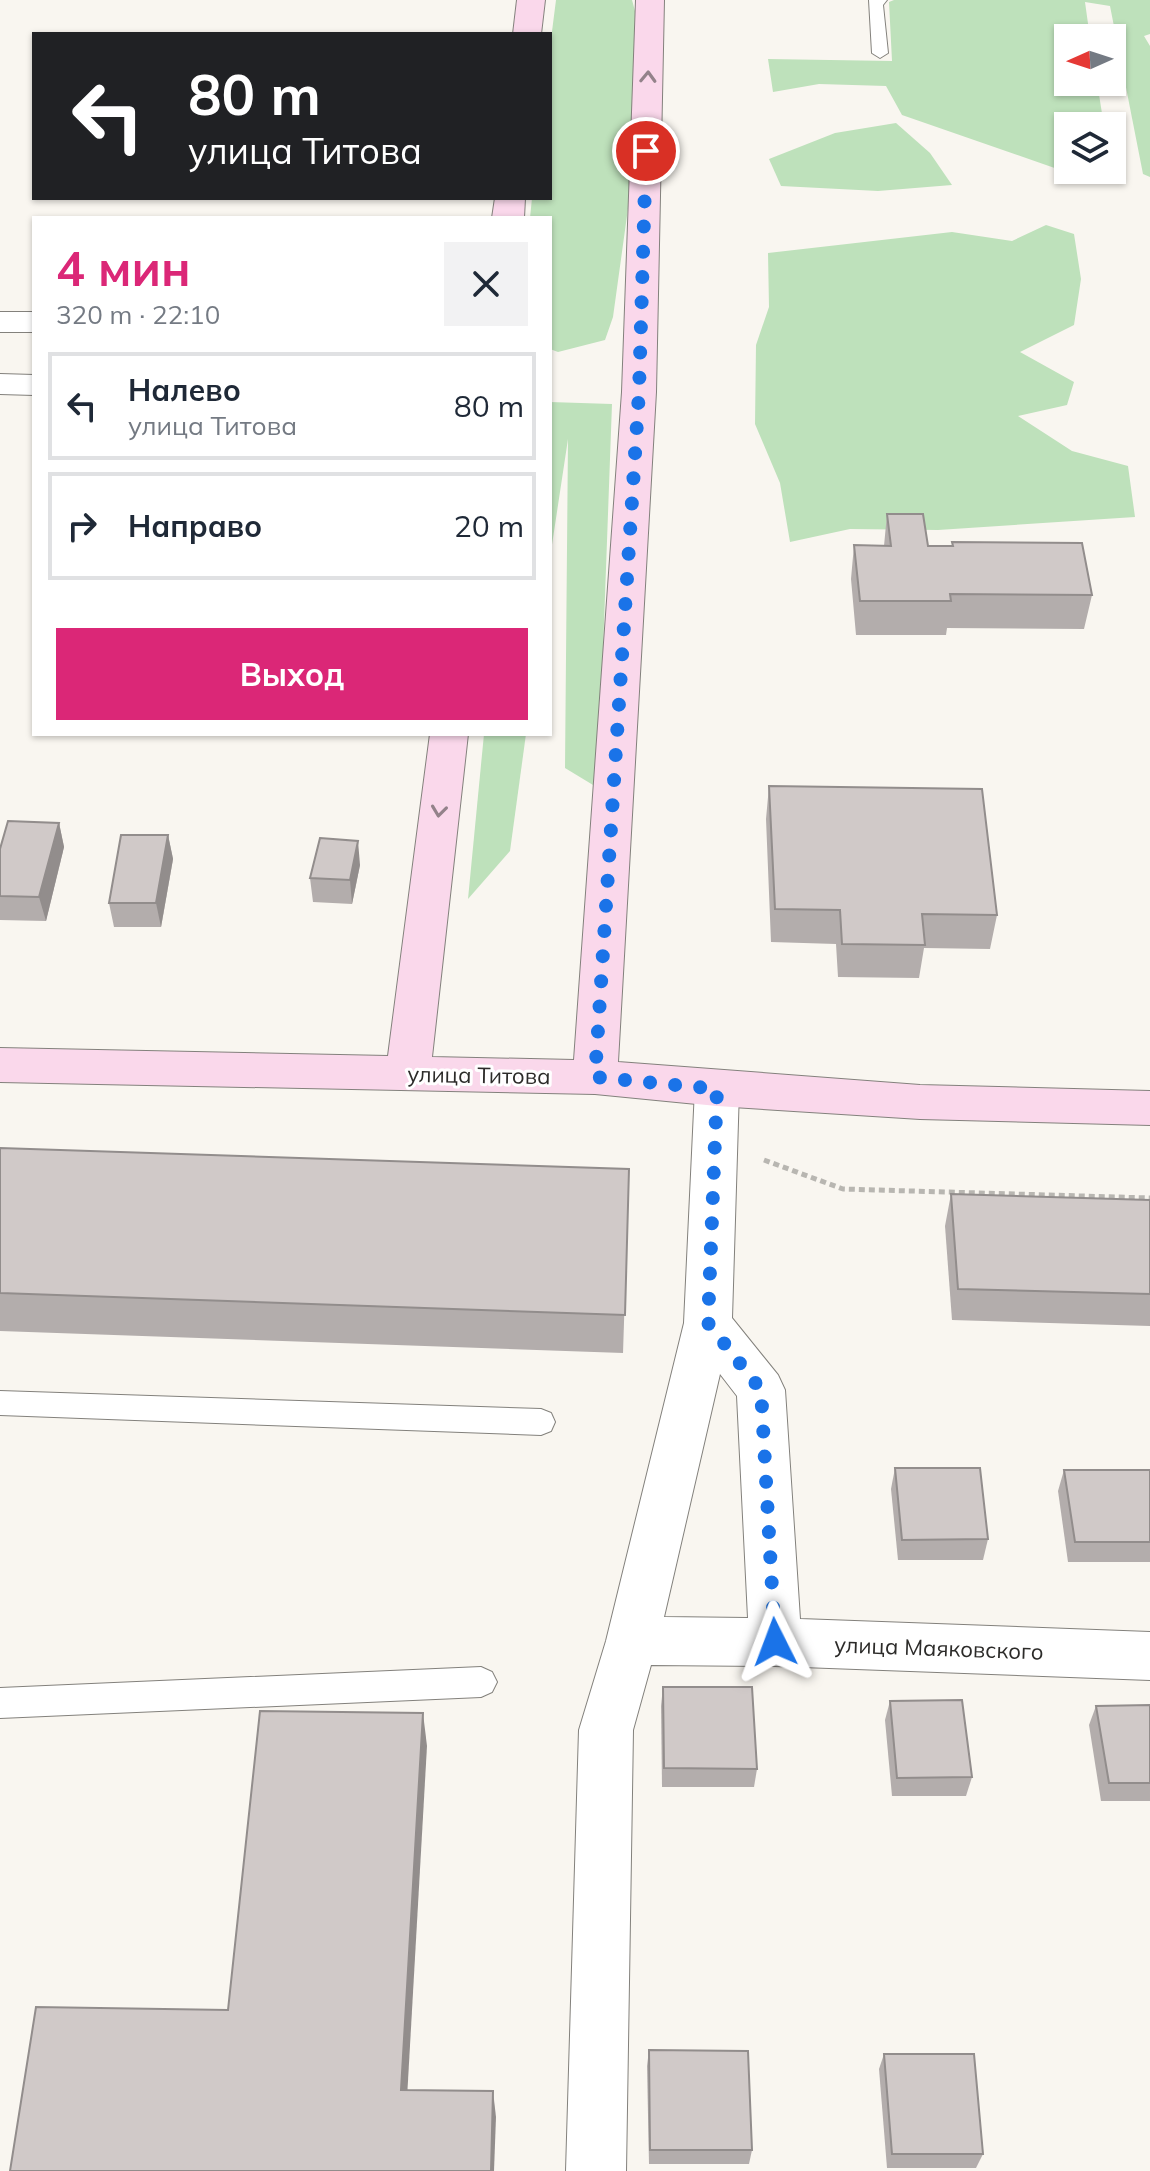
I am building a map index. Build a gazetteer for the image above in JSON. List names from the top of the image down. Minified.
{"streets":{"street":["улица Титова","улица Маяковского"]},"north":"left","page":{"turn":["80 m","улица Титова"],"heading":["4 мин","320 m · 22:10"],"list":[{"name":"Налево","note":"улица Титова","value":"80 m"},{"name":"Направо","value":"20 m"}],"buttons":"Выход"}}
